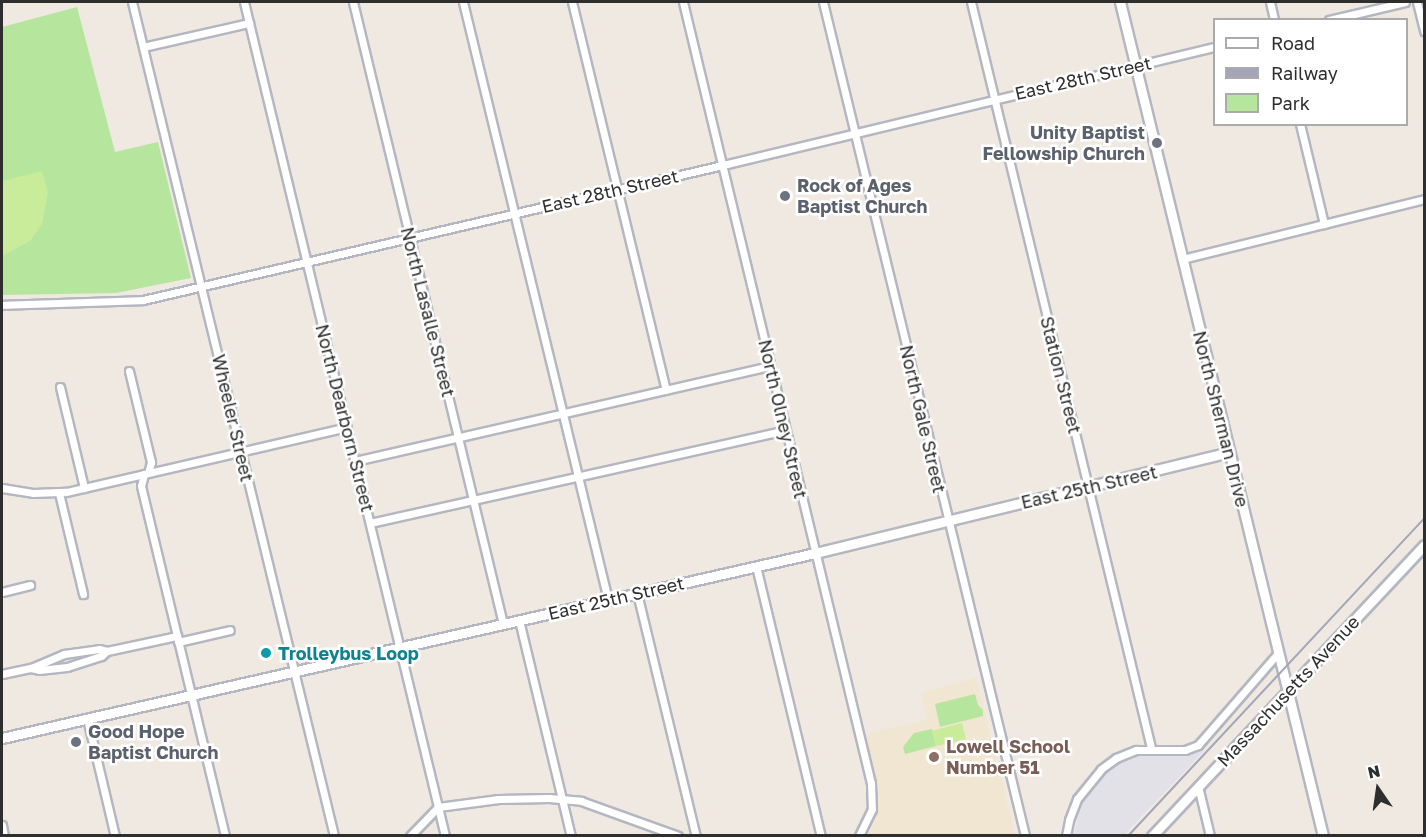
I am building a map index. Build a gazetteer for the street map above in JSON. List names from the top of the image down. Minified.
{"streets":{"street":["East 28th Street","North Lasalle Street","Station Street","Wheeler Street","North Dearborn Street","North Olney Street","North Gale Street","North Sherman Drive","East 25th Street","Massachusetts Avenue"]},"crossings":[["East 28th Street","North Lasalle Street"],["East 28th Street","Station Street"],["East 28th Street","Wheeler Street"],["East 28th Street","North Dearborn Street"],["East 28th Street","North Olney Street"],["East 28th Street","North Gale Street"],["East 28th Street","North Sherman Drive"],["North Lasalle Street","East 25th Street"],["Station Street","East 25th Street"],["Wheeler Street","East 25th Street"],["North Dearborn Street","East 25th Street"],["North Olney Street","East 25th Street"],["North Gale Street","East 25th Street"],["North Sherman Drive","East 25th Street"],["North Sherman Drive","Massachusetts Avenue"]],"places":["Unity Baptist Fellowship Church","Rock of Ages Baptist Church","Trolleybus Loop","Good Hope Baptist Church","Lowell School Number 51"],"legend":["Road","Railway","Park"],"north":"top"}
